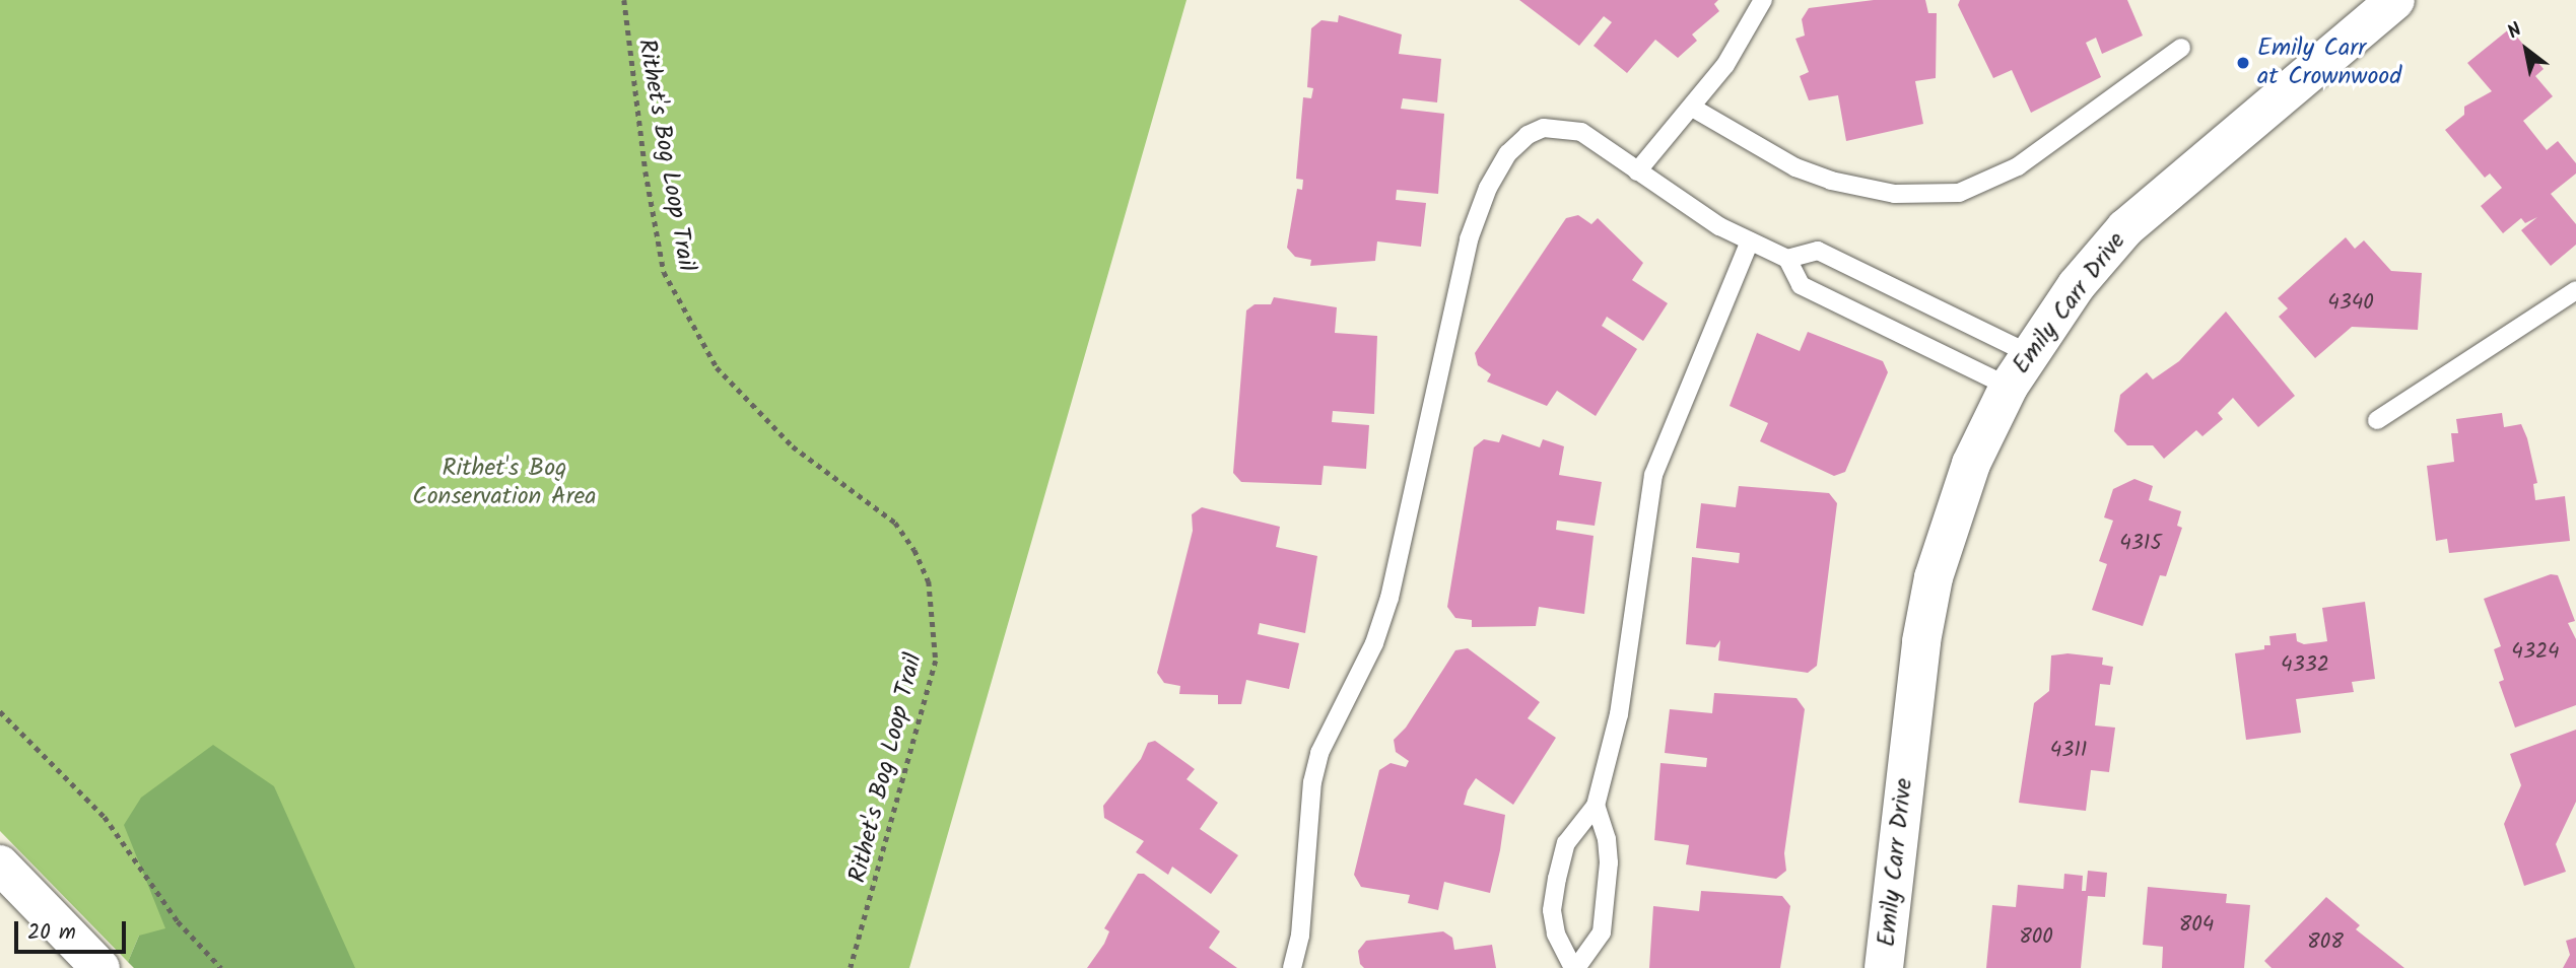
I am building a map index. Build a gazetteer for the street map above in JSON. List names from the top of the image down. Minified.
{"streets":{"street":["Emily Carr Drive"],"path":["Rithet's Bog Loop Trail"]},"parks":["Rithet's Bog Conservation Area"],"places":["Emily Carr at Crownwood"],"house_numbers":["4340","4315","4324","4332","4311","804","800","808"],"scale_bar":"20 m","north":"top left"}
